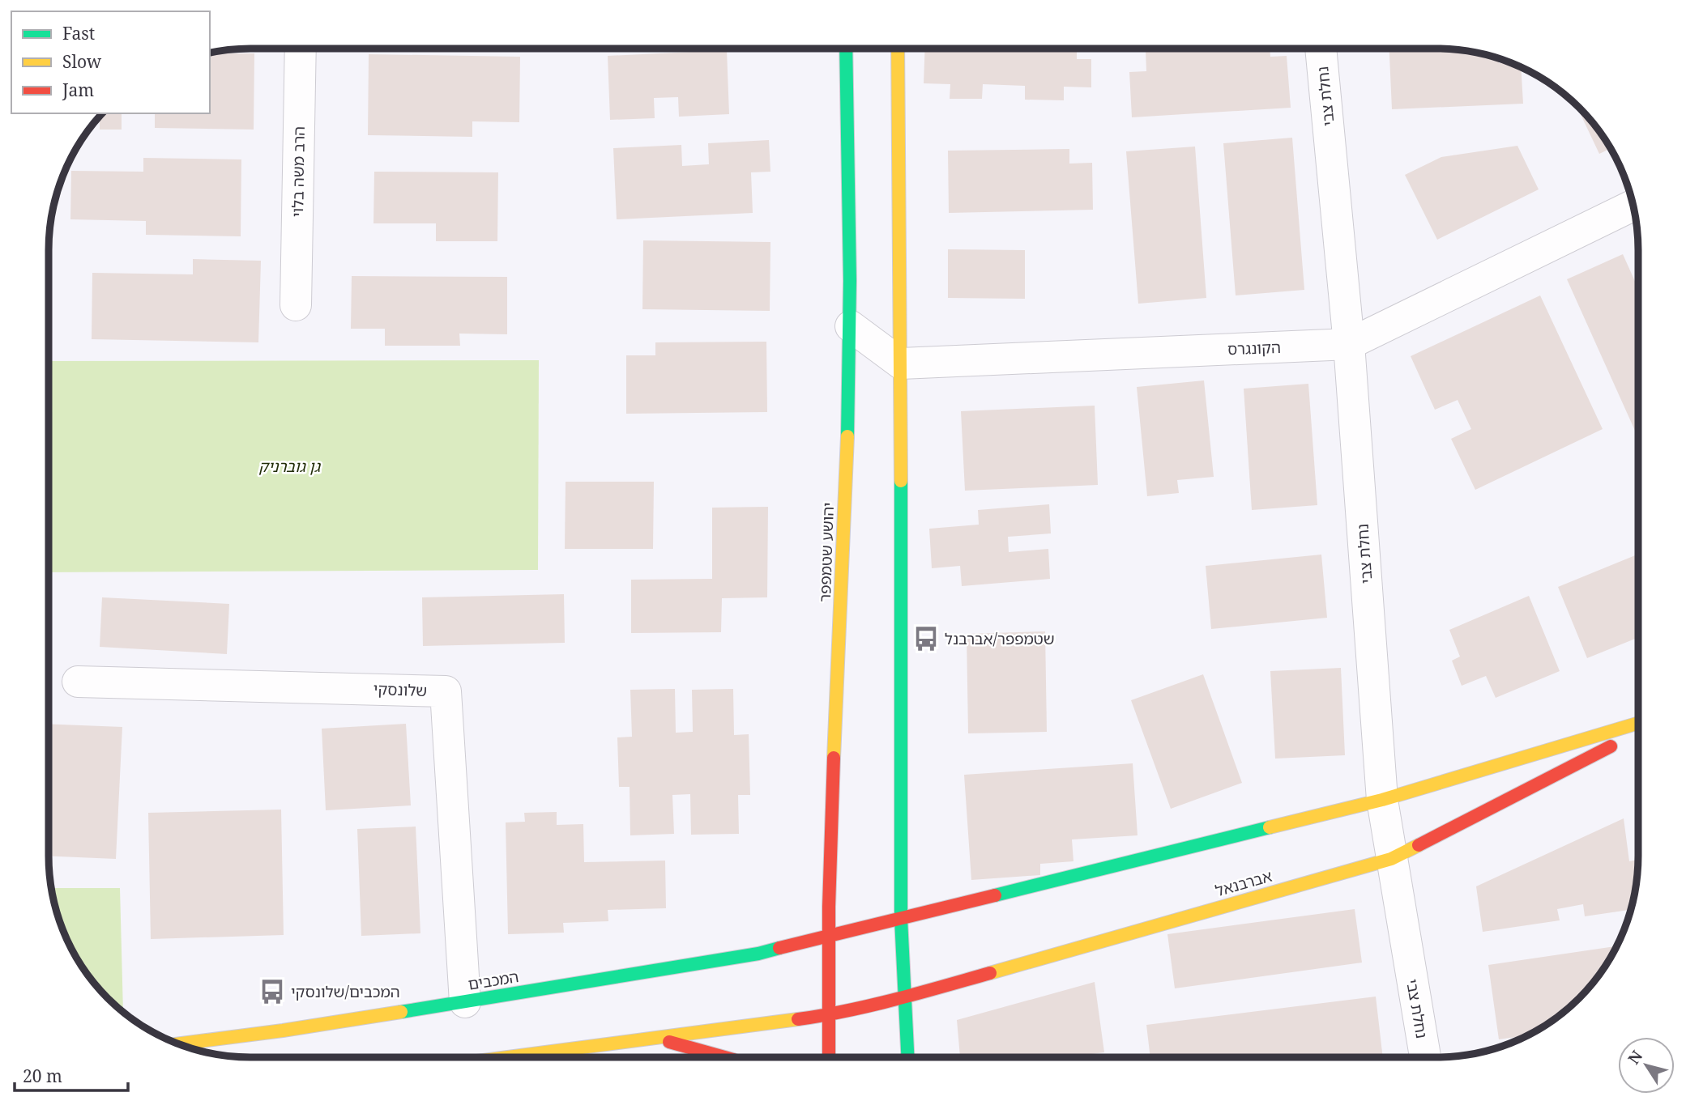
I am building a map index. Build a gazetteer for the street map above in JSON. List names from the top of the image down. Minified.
{"streets":{"street":["נחלת צבי","הרב משה בלוי","הקונגרס","יהושע שטמפפר","שלונסקי","אברבנאל","המכבים"]},"crossings":[["נחלת צבי","הקונגרס"],["נחלת צבי","אברבנאל"],["יהושע שטמפפר","אברבנאל"],["יהושע שטמפפר","המכבים"],["שלונסקי","המכבים"]],"parks":["גן גוברניק"],"places":{"bus stop":["שטמפפר/אברבנל","המכבים/שלונסקי"]},"legend":["Fast","Slow","Jam"],"scale_bar":"20 m","north":"top left"}
